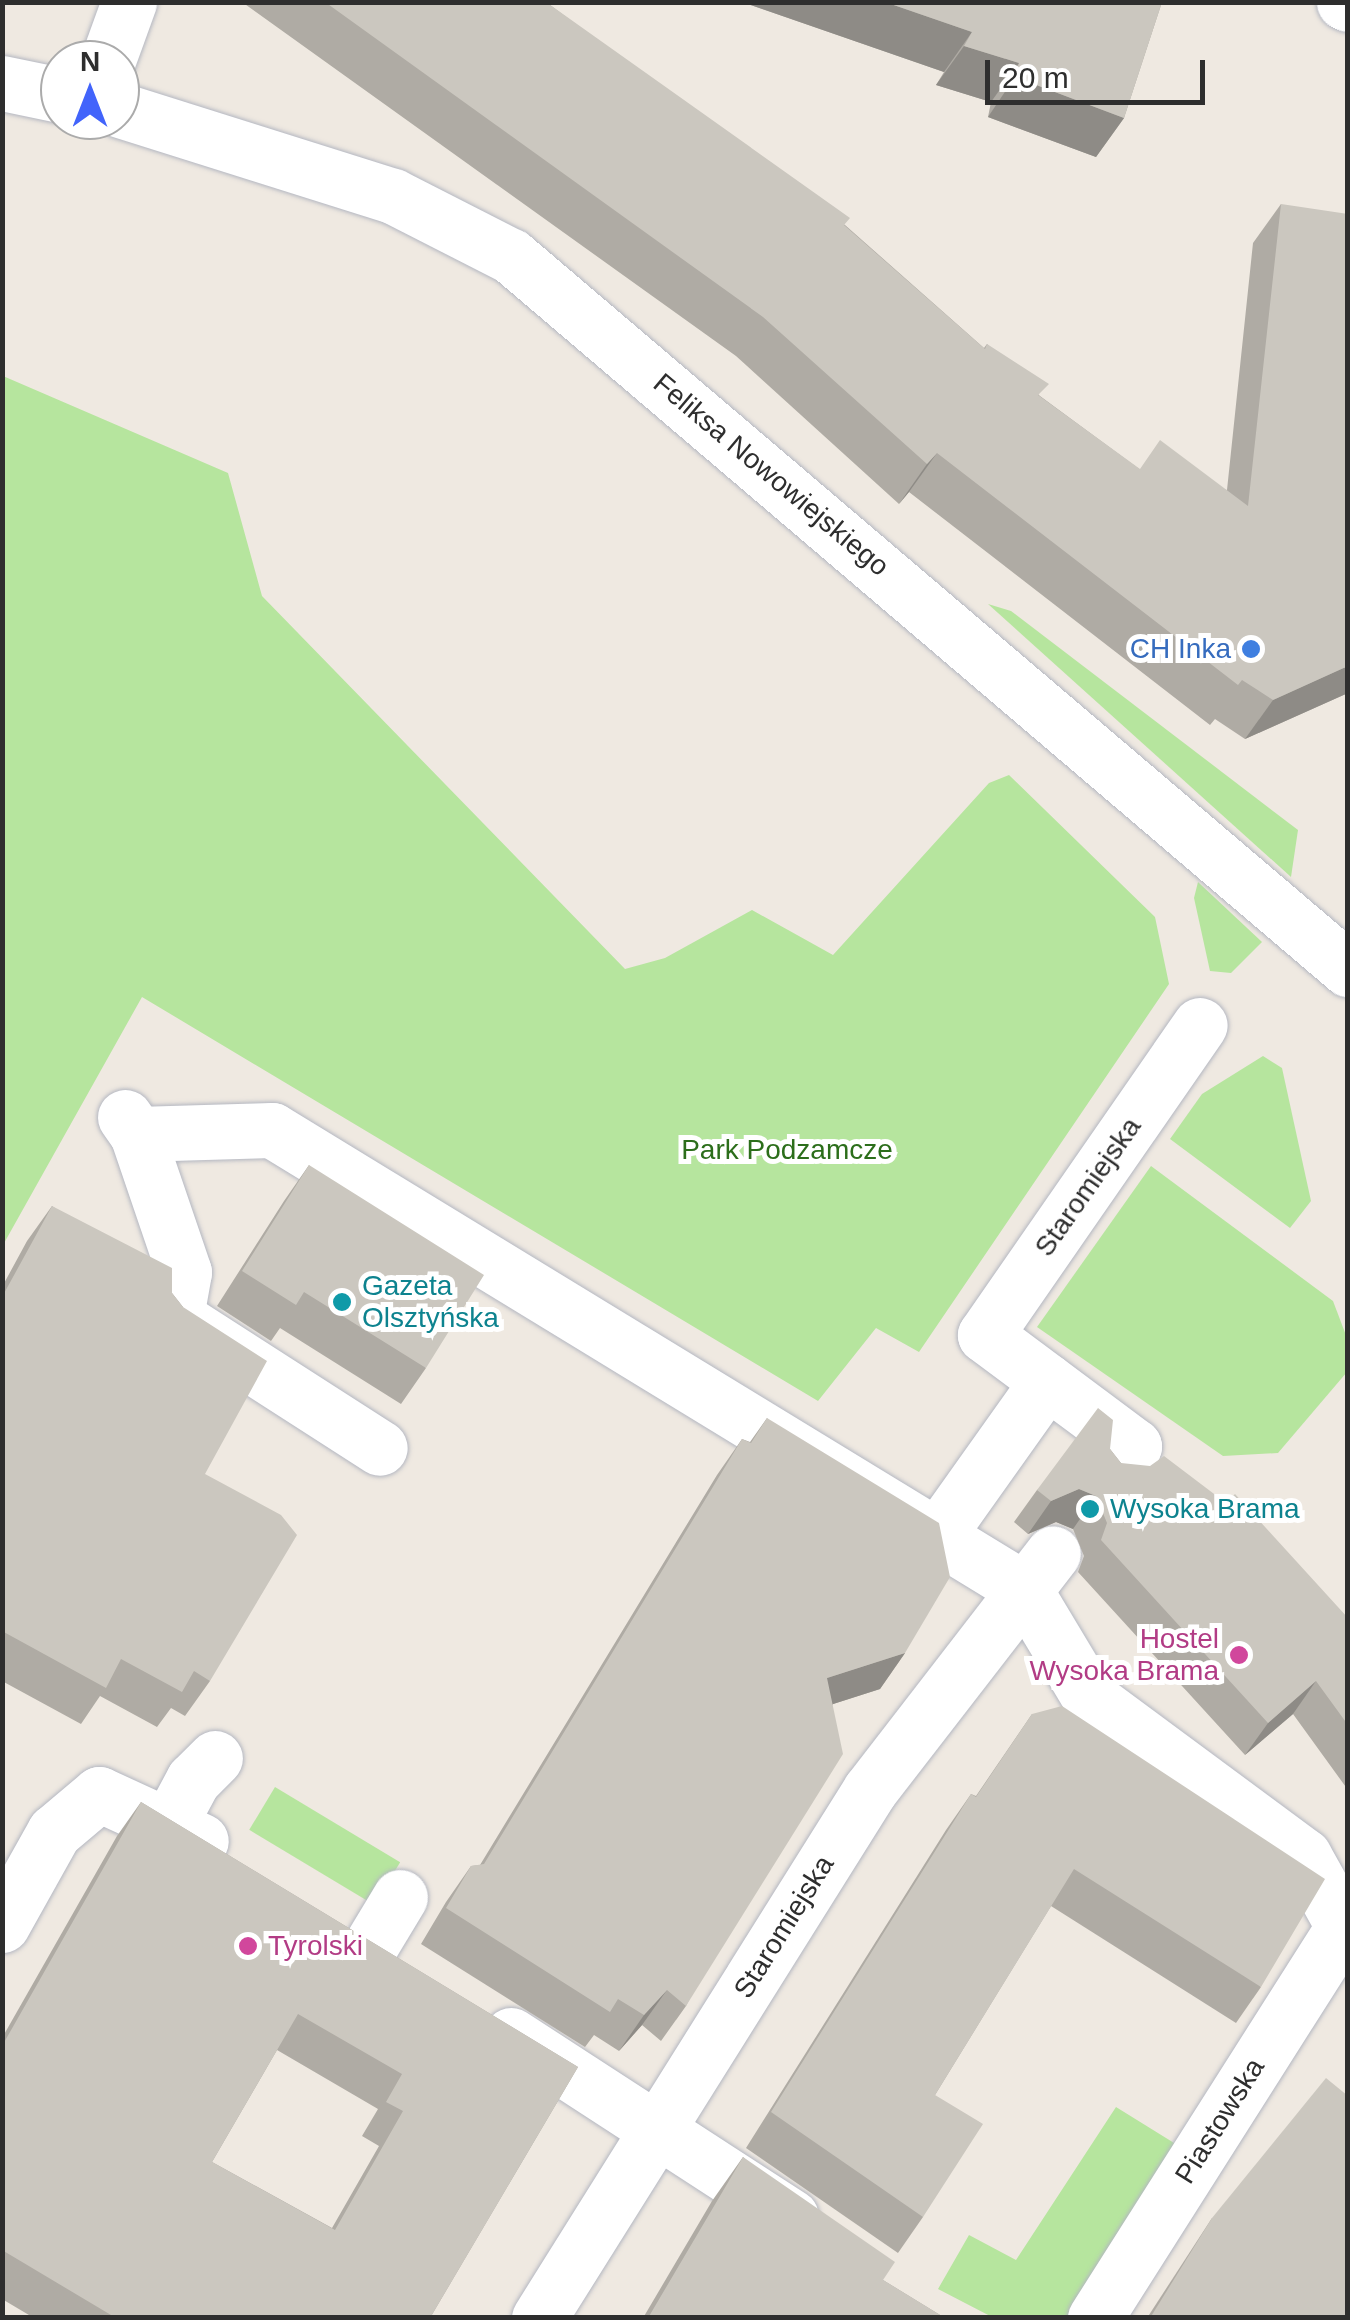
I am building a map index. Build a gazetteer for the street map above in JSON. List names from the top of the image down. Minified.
{"streets":{"street":["Feliksa Nowowiejskiego","Staromiejska","Piastowska"]},"parks":["Park Podzamcze"],"places":["CH Inka","Gazeta Olsztyńska","Wysoka Brama","Hostel Wysoka Brama","Tyrolski"],"scale_bar":"20 m","north":"top"}
